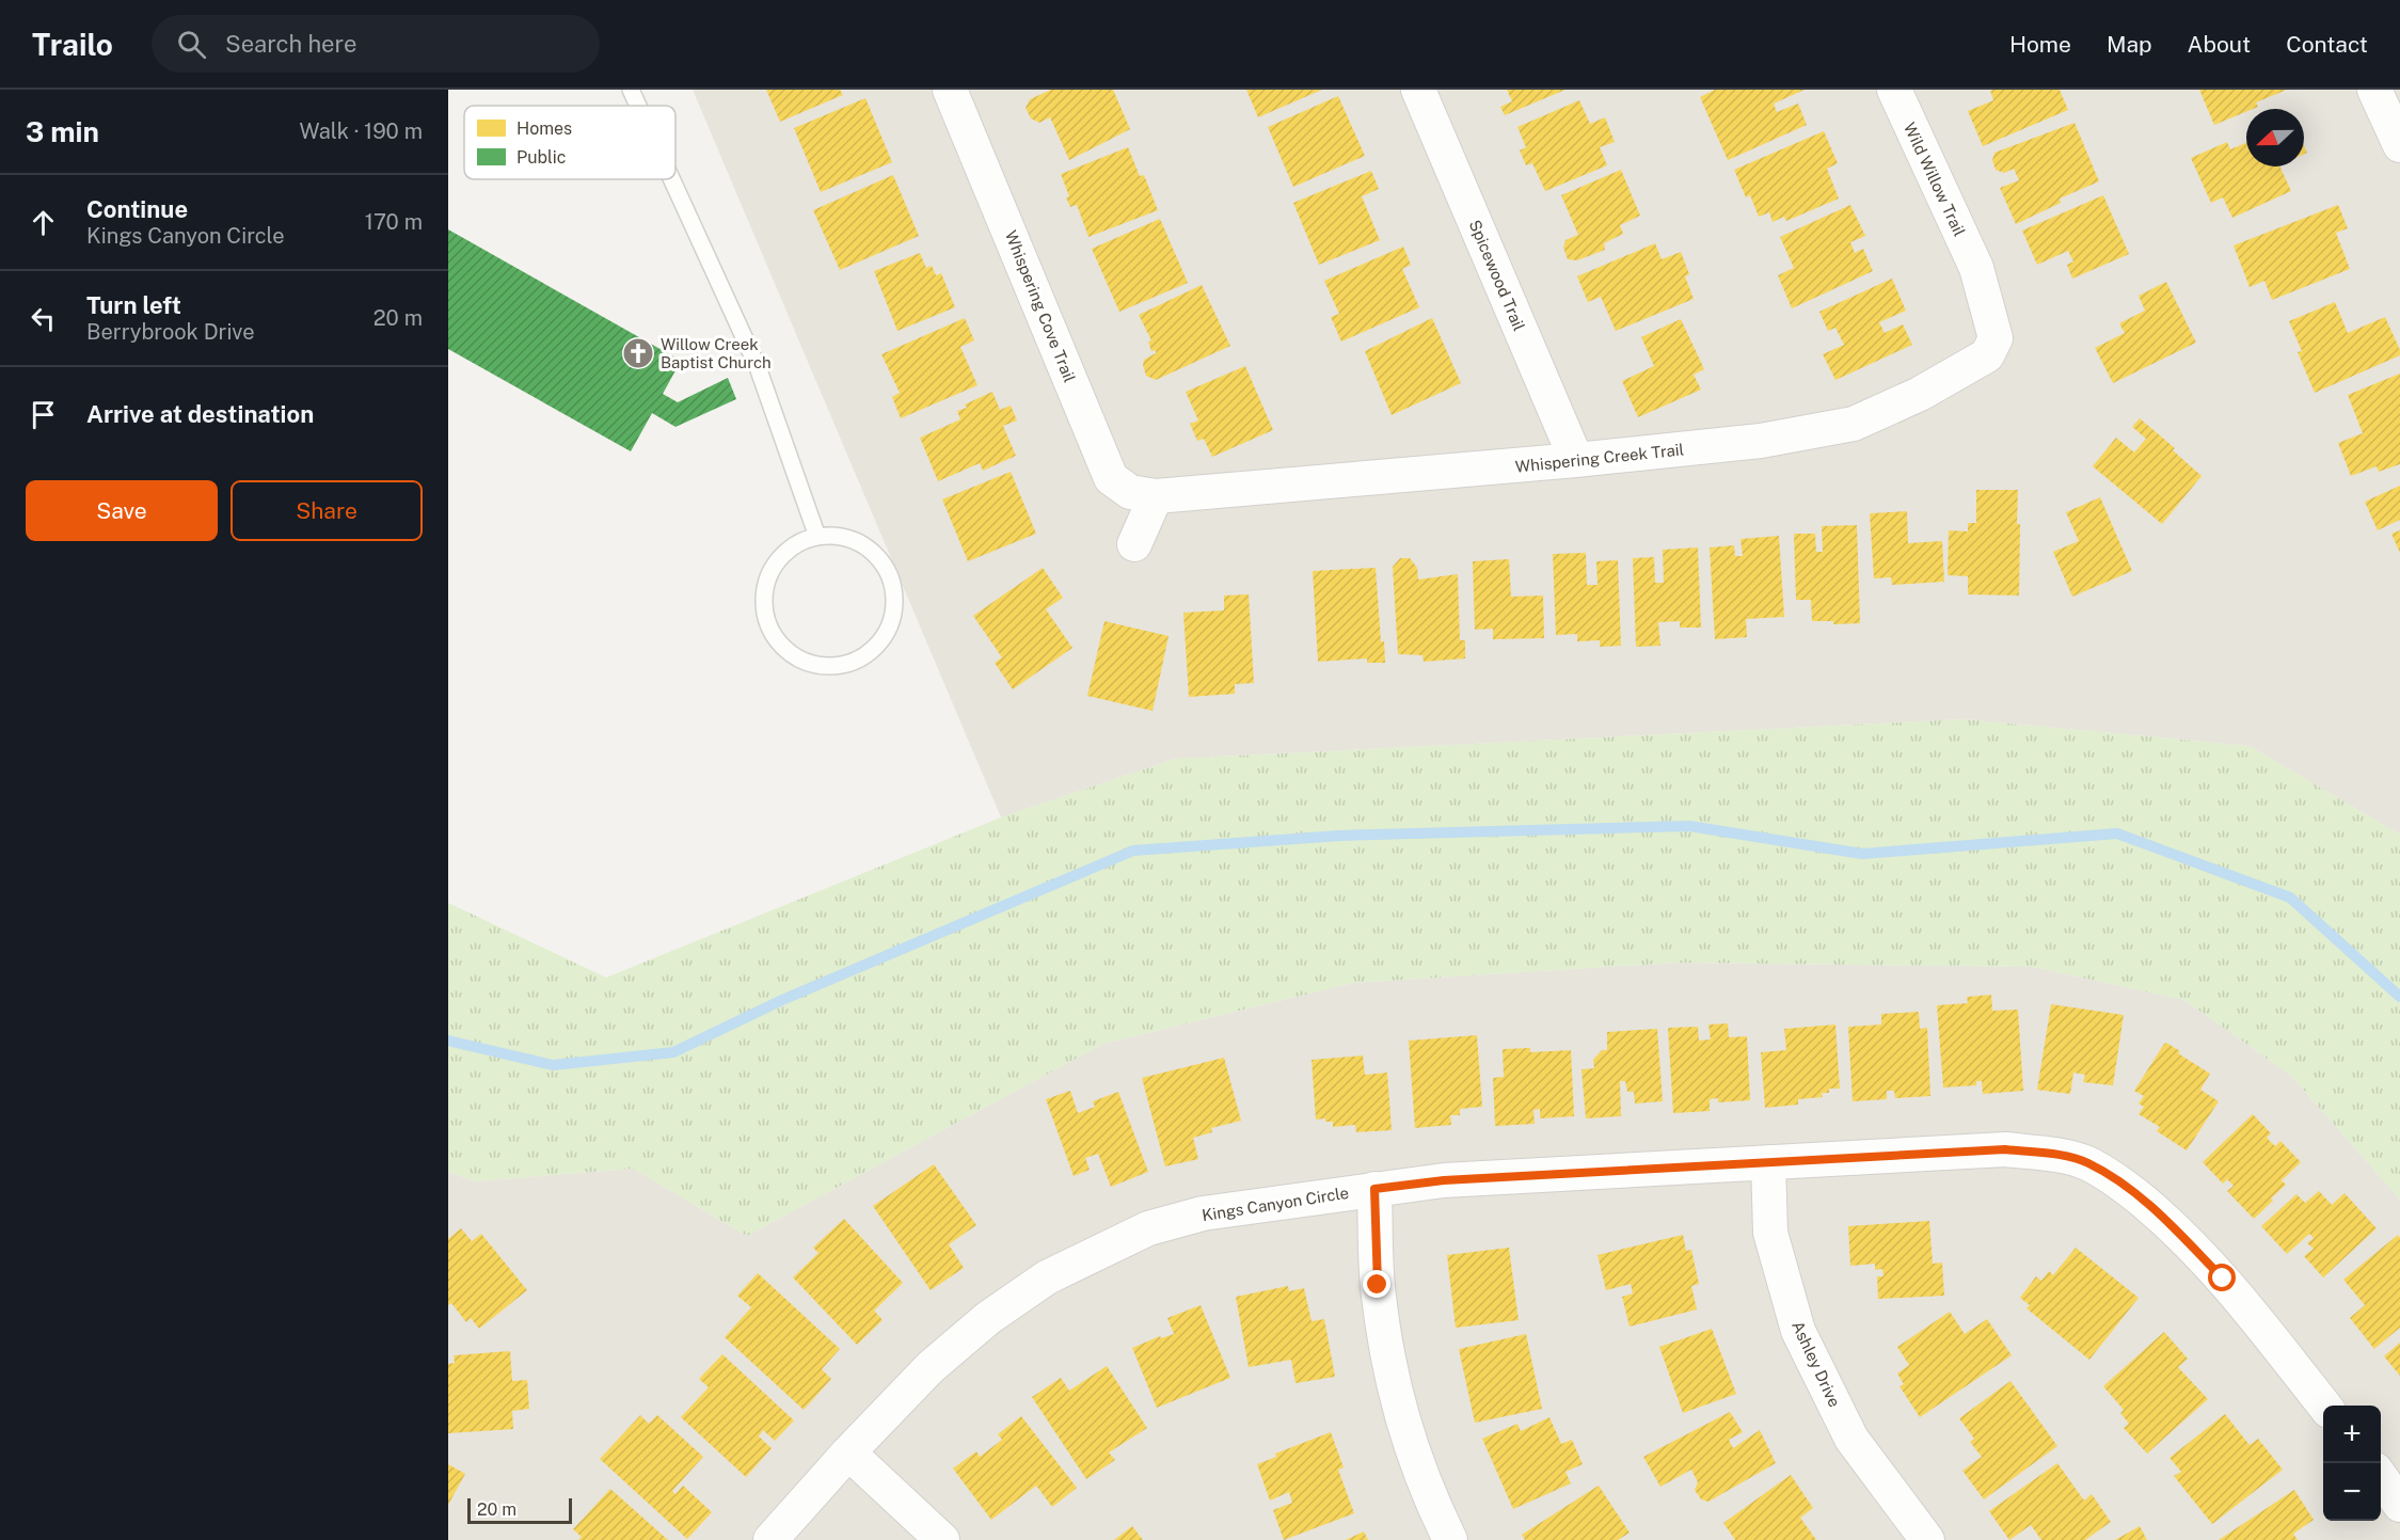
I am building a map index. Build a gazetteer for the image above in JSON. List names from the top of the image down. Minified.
{"streets":{"street":["Wild Willow Trail","Spicewood Trail","Whispering Cove Trail","Whispering Creek Trail","Kings Canyon Circle","Ashley Drive"]},"crossings":[["Wild Willow Trail","Whispering Creek Trail"],["Spicewood Trail","Whispering Creek Trail"],["Whispering Cove Trail","Whispering Creek Trail"],["Kings Canyon Circle","Ashley Drive"]],"places":{"church":["Willow Creek Baptist Church"]},"legend":["Homes","Public"],"scale_bar":"20 m","north":"left","page":{"header":"Trailo","search":"Search here","nav":["Home","Map","About","Contact"],"heading":["3 min","Walk · 190 m"],"list":[["Continue","Kings Canyon Circle","170 m"],["Turn left","Berrybrook Drive","20 m"],"Arrive at destination"],"buttons":["Save","Share"],"map_buttons":["+","−"],"scale":"20 m"}}
